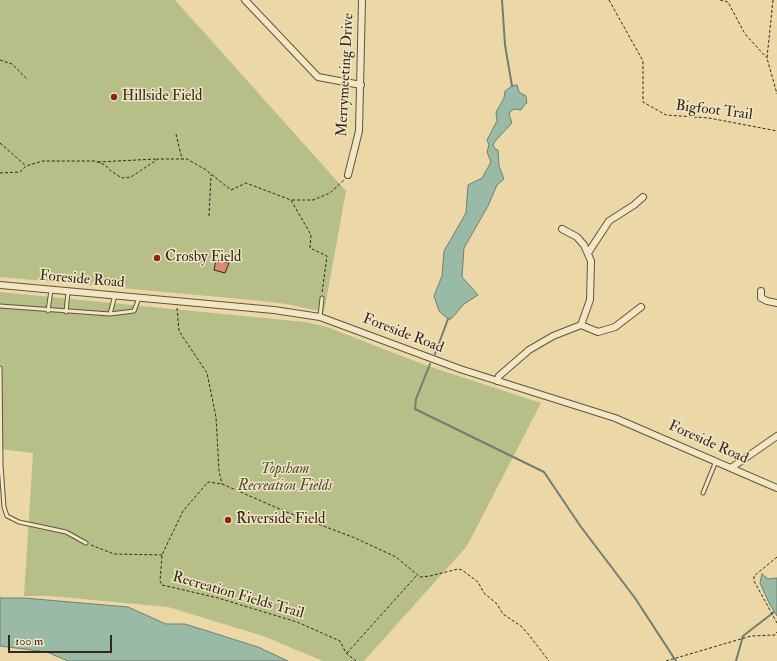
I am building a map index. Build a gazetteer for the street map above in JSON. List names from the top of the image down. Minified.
{"streets":{"street":["Merrymeeting Drive","Foreside Road"],"path":["Bigfoot Trail","Recreation Fields Trail"]},"parks":["Topsham Recreation Fields"],"places":["Hillside Field","Crosby Field","Riverside Field"],"scale_bar":"100 m"}
